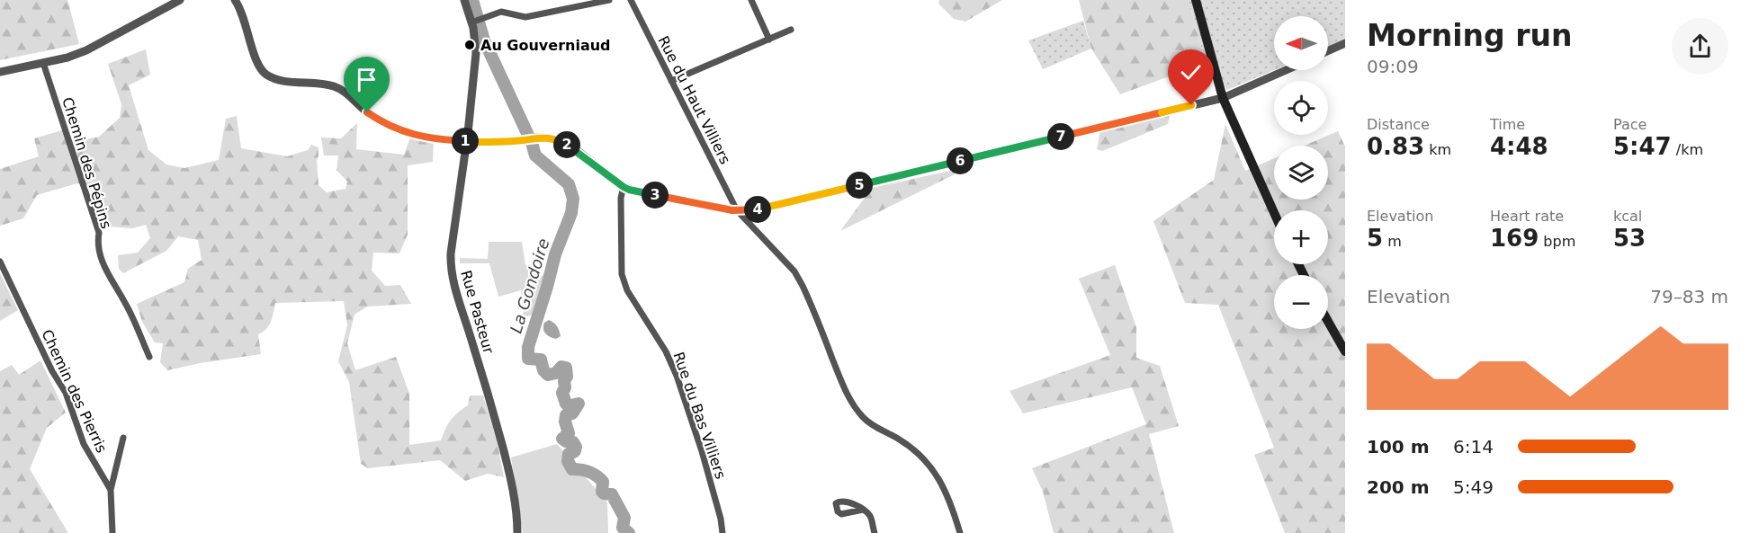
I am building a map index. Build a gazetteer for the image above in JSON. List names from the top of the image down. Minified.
{"streets":{"street":["Rue du Haut Villiers","Chemin des Pépins","Rue Pasteur","Chemin des Pierris","Rue du Bas Villiers"]},"water":["La Gondoire"],"places":["Au Gouverniaud"],"north":"left","page":{"heading":["Morning run","09:09"],"map_buttons":["+","−"],"stats":[["Distance","0.83 km"],["Time","4:48"],["Pace","5:47 /km"],["Elevation","5 m"],["Heart rate","169 bpm"],["kcal","53"]],"pins":["7","1","2","6","5","3","4"],"chart":["Elevation","79–83 m"],"list":[{"name":"100 m","note":"6:14"},{"name":"200 m","note":"5:49"}]}}
